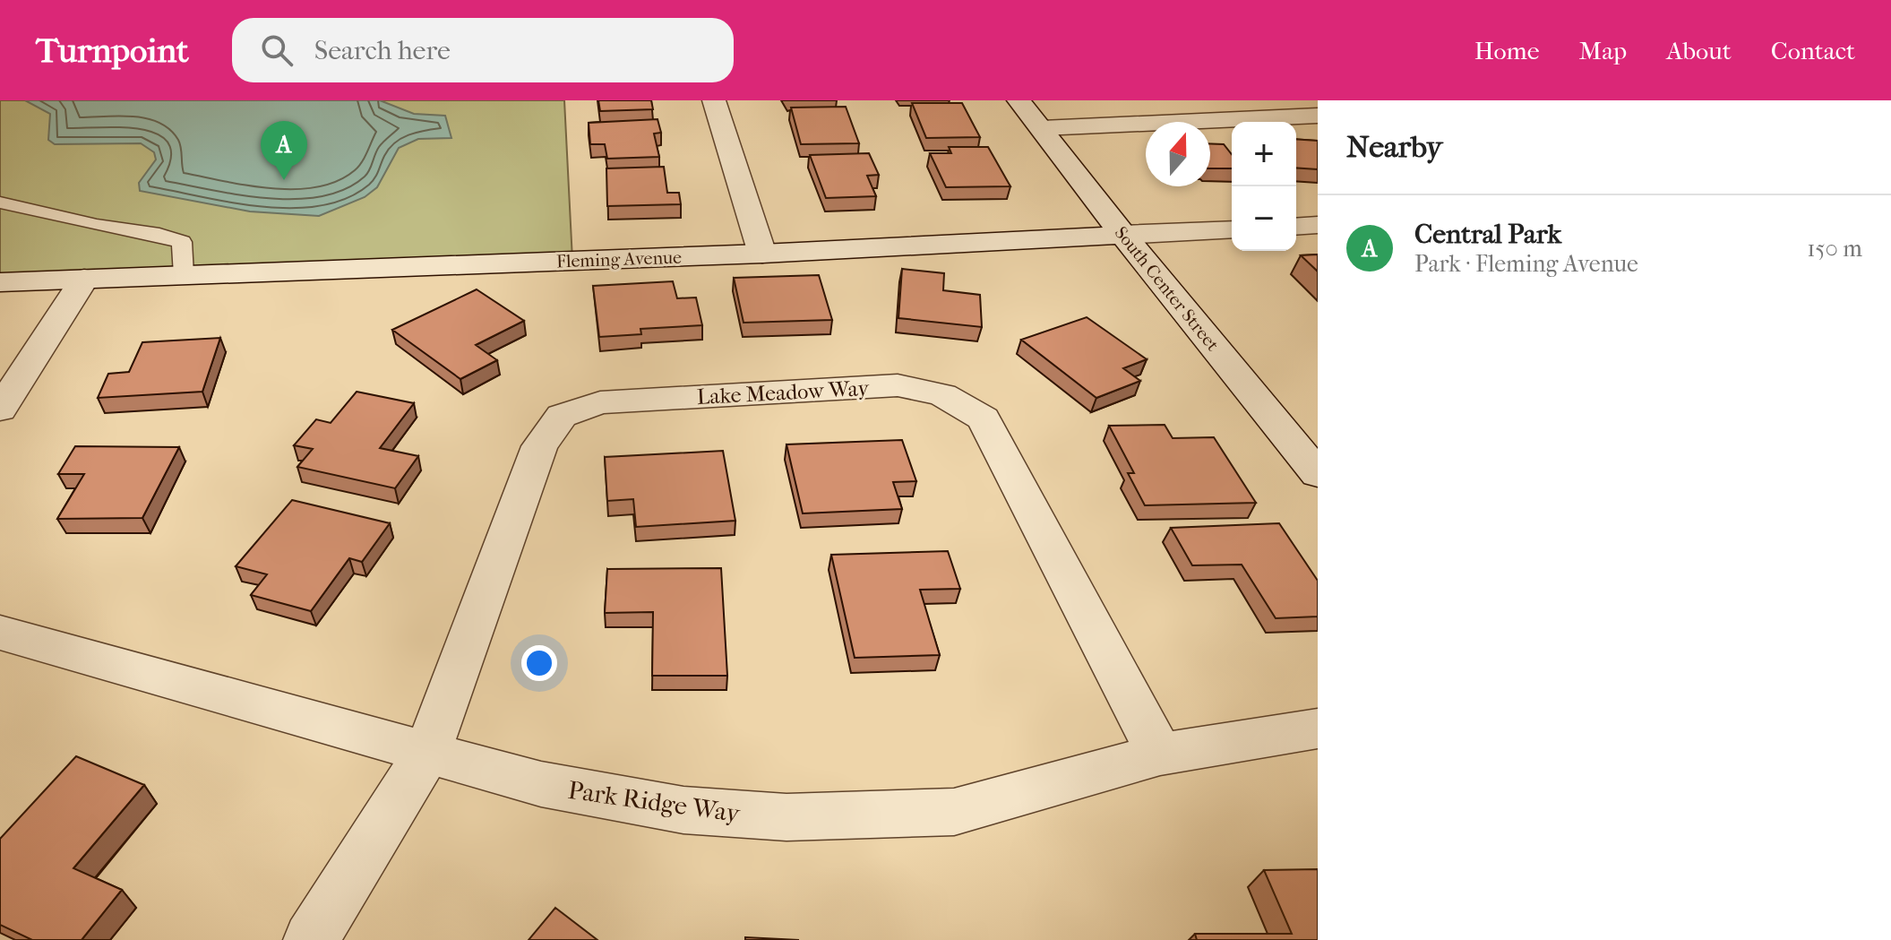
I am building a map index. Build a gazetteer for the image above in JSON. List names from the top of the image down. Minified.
{"streets":{"street":["Fleming Avenue","South Center Street","Lake Meadow Way","Park Ridge Way"]},"crossings":[["Fleming Avenue","South Center Street"],["Lake Meadow Way","Park Ridge Way"]],"north":"top","page":{"header":"Turnpoint","search":"Search here","nav":["Home","Map","About","Contact"],"heading":"Nearby","pins":"A","map_buttons":["+","−"],"list":[{"mark":"A","name":"Central Park","note":"Park · Fleming Avenue","value":"150 m"}]}}
